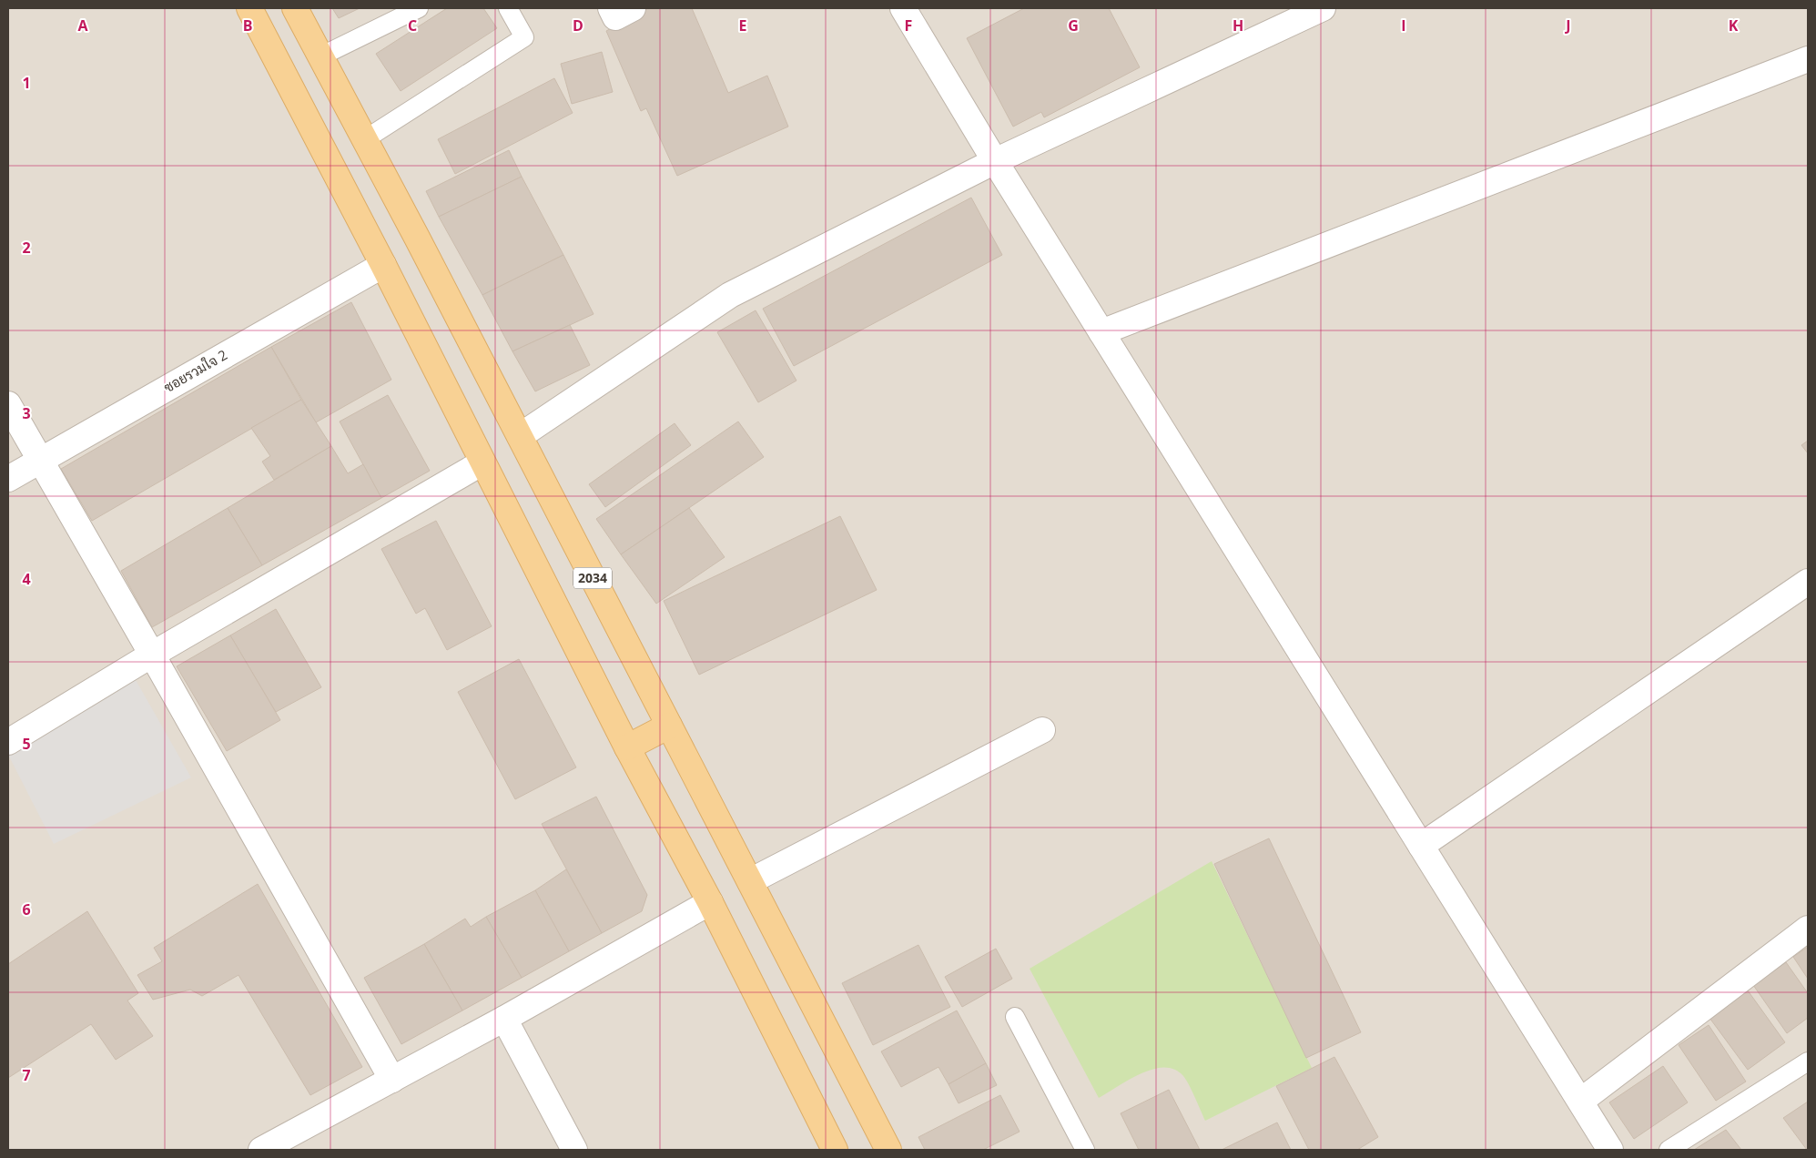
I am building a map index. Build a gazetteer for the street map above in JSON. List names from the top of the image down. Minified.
{"streets":{"main road":["2034"],"street":["ซอยรวมใจ 2"]},"grid":{"columns":["A","B","C","D","E","F","G","H","I","J","K"],"rows":["1","2","3","4","5","6","7"]}}
